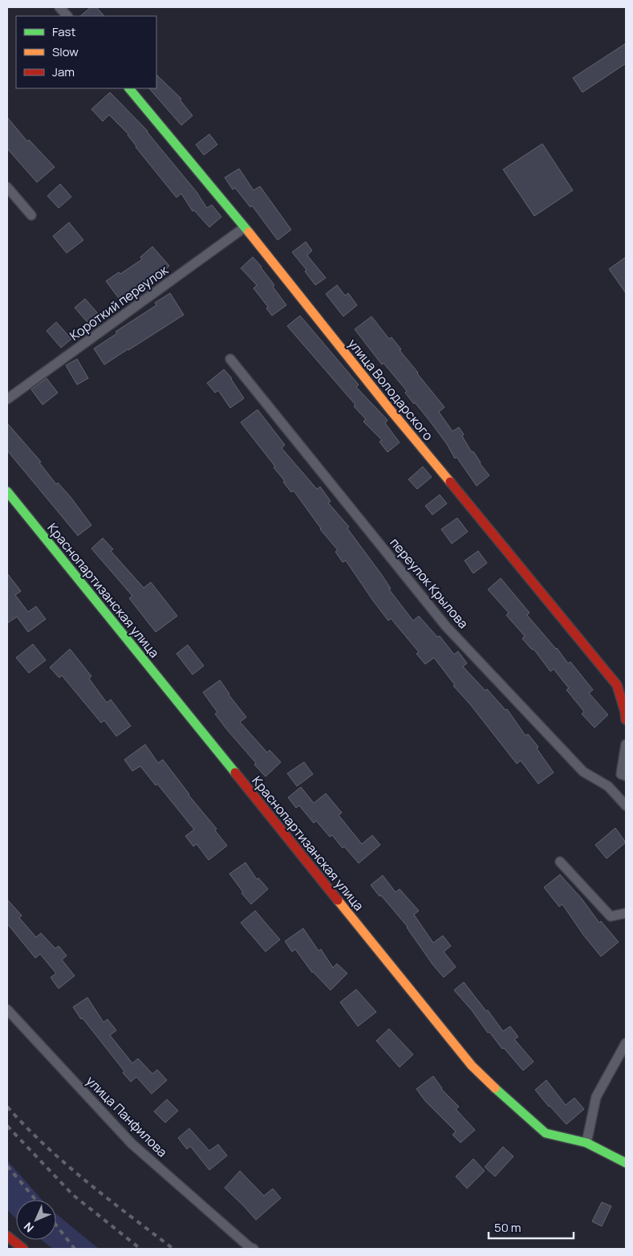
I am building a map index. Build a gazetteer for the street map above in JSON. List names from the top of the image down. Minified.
{"streets":{"street":["Короткий переулок","улица Володарского","переулок Крылова","Краснопартизанская улица","улица Панфилова"]},"crossings":[["Короткий переулок","улица Володарского"]],"legend":["Fast","Slow","Jam"],"scale_bar":"50 m","north":"bottom left"}
